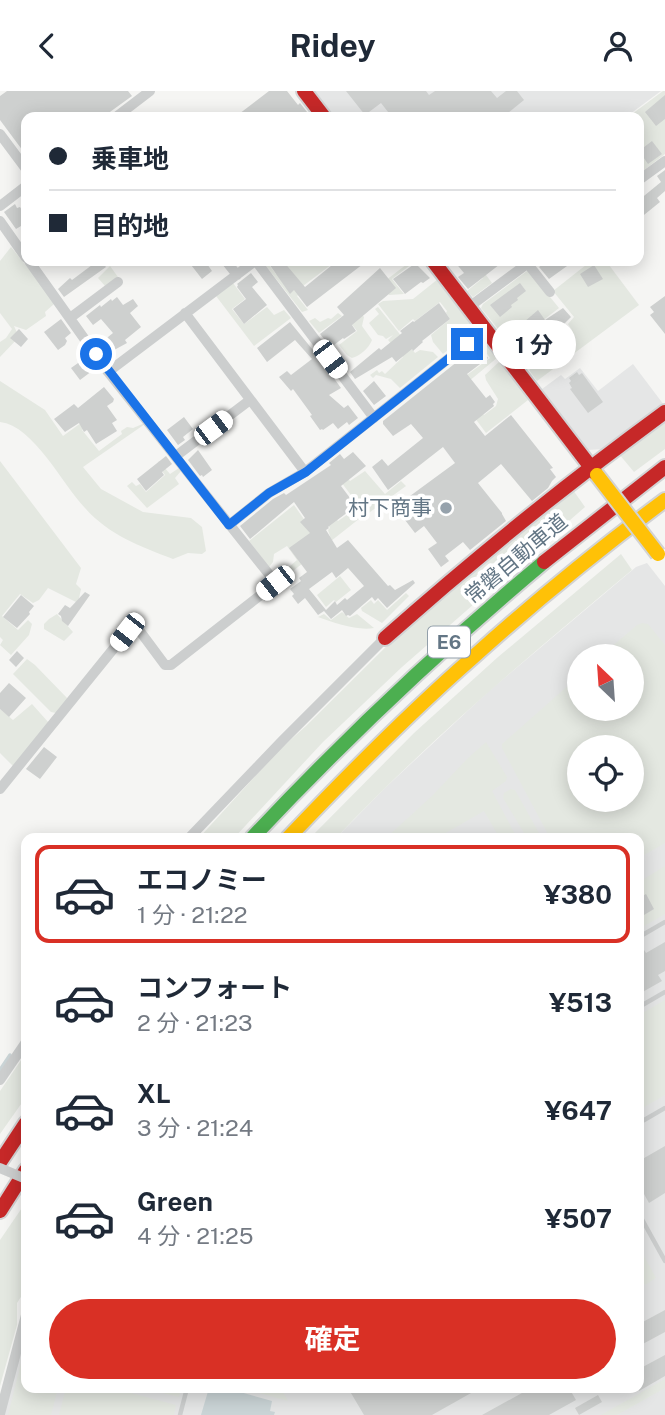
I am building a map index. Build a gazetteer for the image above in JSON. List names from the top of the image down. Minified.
{"streets":{"main road":["常磐自動車道","E6"]},"places":["村下商事"],"north":"top left","page":{"header":"Ridey","banner":["乗車地","目的地"],"bubble":"1 分","list":[{"name":"エコノミー","note":"1 分 · 21:22","value":"¥380"},{"name":"コンフォート","note":"2 分 · 21:23","value":"¥513"},{"name":"XL","note":"3 分 · 21:24","value":"¥647"},{"name":"Green","note":"4 分 · 21:25","value":"¥507"}],"buttons":"確定"}}
